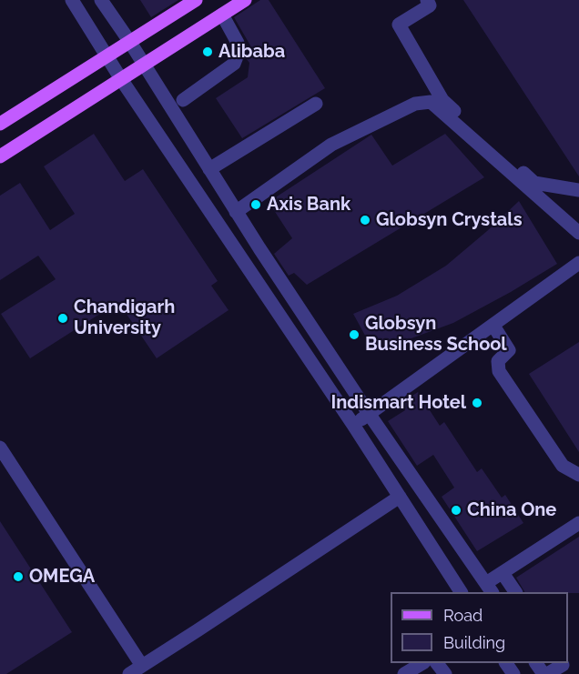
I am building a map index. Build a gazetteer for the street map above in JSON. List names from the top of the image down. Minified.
{"places":["Alibaba","Axis Bank","Globsyn Crystals","Chandigarh University","Globsyn Business School","Indismart Hotel","China One","OMEGA"],"legend":["Road","Building"]}
